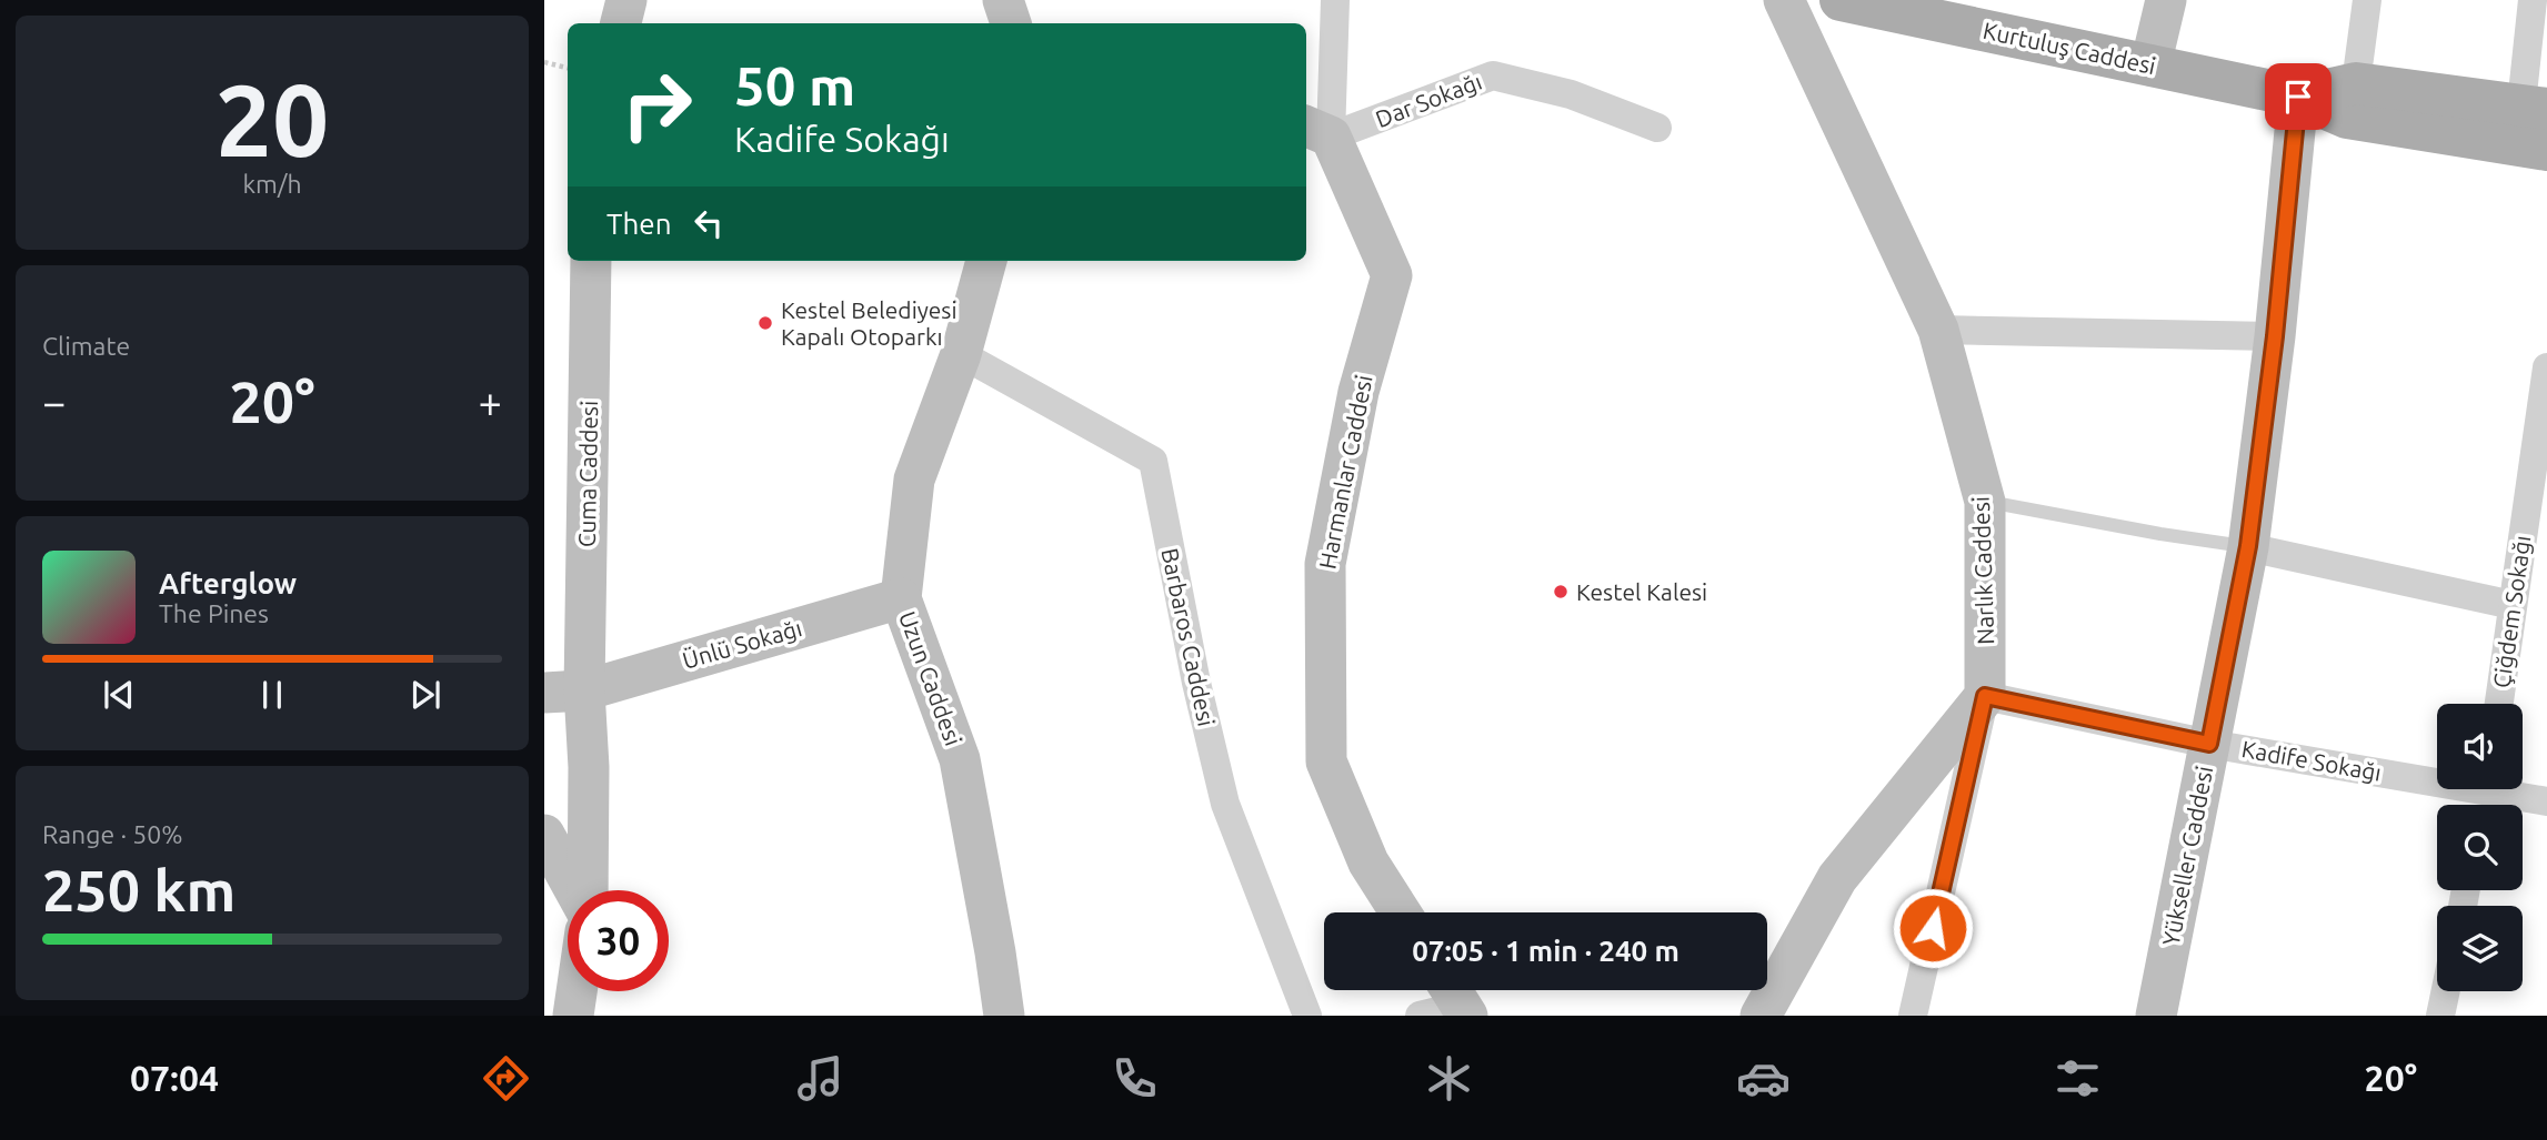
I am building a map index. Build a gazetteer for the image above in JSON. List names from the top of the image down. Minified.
{"streets":{"main road":["Kurtuluş Caddesi"],"street":["Dar Sokağı","Harmanlar Caddesi","Cuma Caddesi","Narlık Caddesi","Çiğdem Sokağı","Barbaros Caddesi","Ünlü Sokağı","Uzun Caddesi","Kadife Sokağı","Yükseller Caddesi"]},"crossings":[["Kurtuluş Caddesi","Yükseller Caddesi"],["Dar Sokağı","Harmanlar Caddesi"],["Cuma Caddesi","Ünlü Sokağı"],["Narlık Caddesi","Kadife Sokağı"],["Barbaros Caddesi","Uzun Caddesi"],["Ünlü Sokağı","Uzun Caddesi"],["Kadife Sokağı","Yükseller Caddesi"]],"places":["Kestel Belediyesi Kapalı Otoparkı","Kestel Kalesi"],"page":{"tile":[["20","km/h"],"Climate",["Range · 50%","250 km"]],"turn":["50 m","Kadife Sokağı"],"then":"Then","heat":["−","20°","+"],"song":["Afterglow","The Pines"],"limit":"30","trip":"07:05 · 1 min · 240 m","tabs":["07:04","20°"]}}
